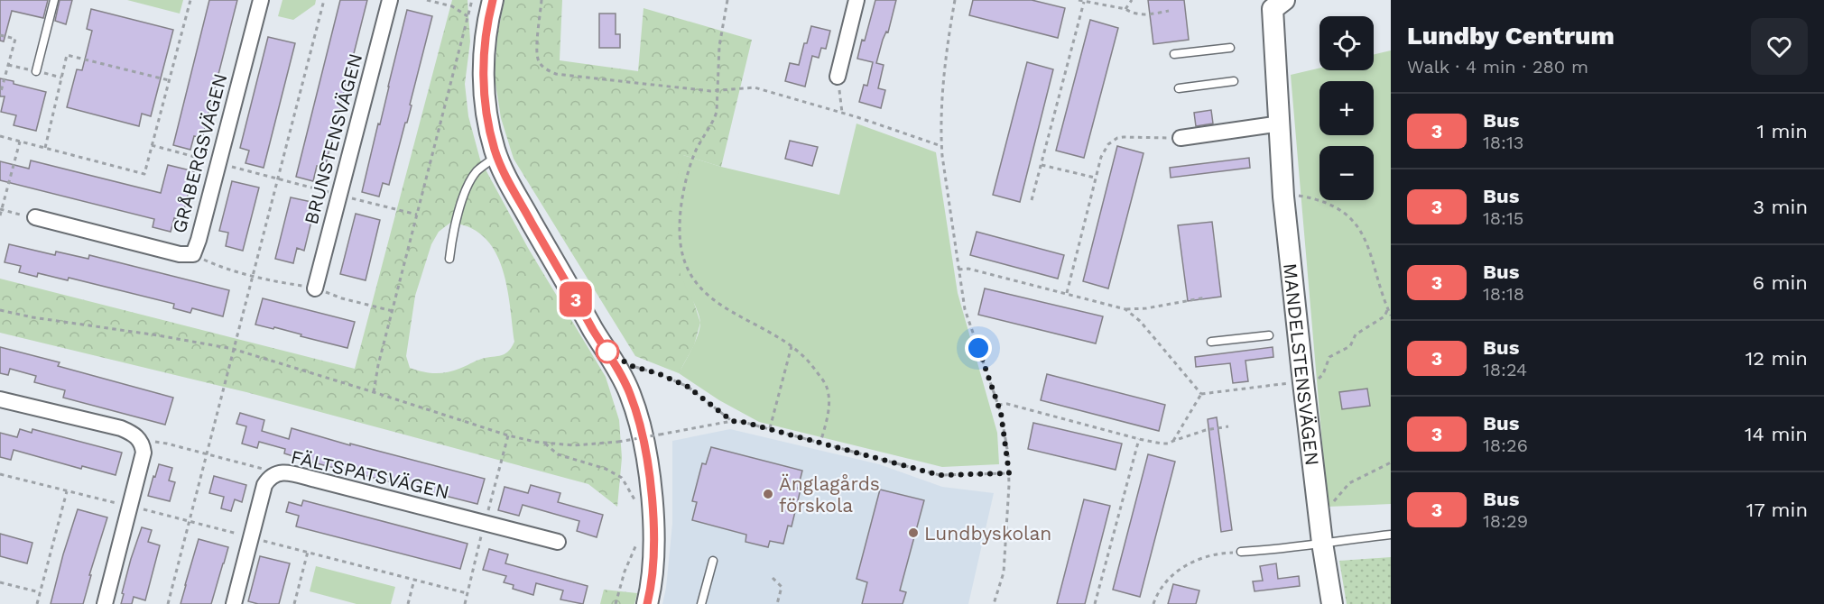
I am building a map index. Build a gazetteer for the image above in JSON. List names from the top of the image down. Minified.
{"streets":{"street":["BRUNSTENSVÄGEN","GRÅBERGSVÄGEN","MANDELSTENSVÄGEN","FÄLTSPATSVÄGEN"]},"places":["Änglagårds förskola","Lundbyskolan"],"lines":["bus line 3"],"page":{"on_map":"3","heading":["Lundby Centrum","Walk · 4 min · 280 m"],"map_buttons":["+","−"],"list":[{"mark":"3","name":"Bus","note":"18:13","value":"1 min"},{"mark":"3","name":"Bus","note":"18:15","value":"3 min"},{"mark":"3","name":"Bus","note":"18:18","value":"6 min"},{"mark":"3","name":"Bus","note":"18:24","value":"12 min"},{"mark":"3","name":"Bus","note":"18:26","value":"14 min"},{"mark":"3","name":"Bus","note":"18:29","value":"17 min"}]}}
